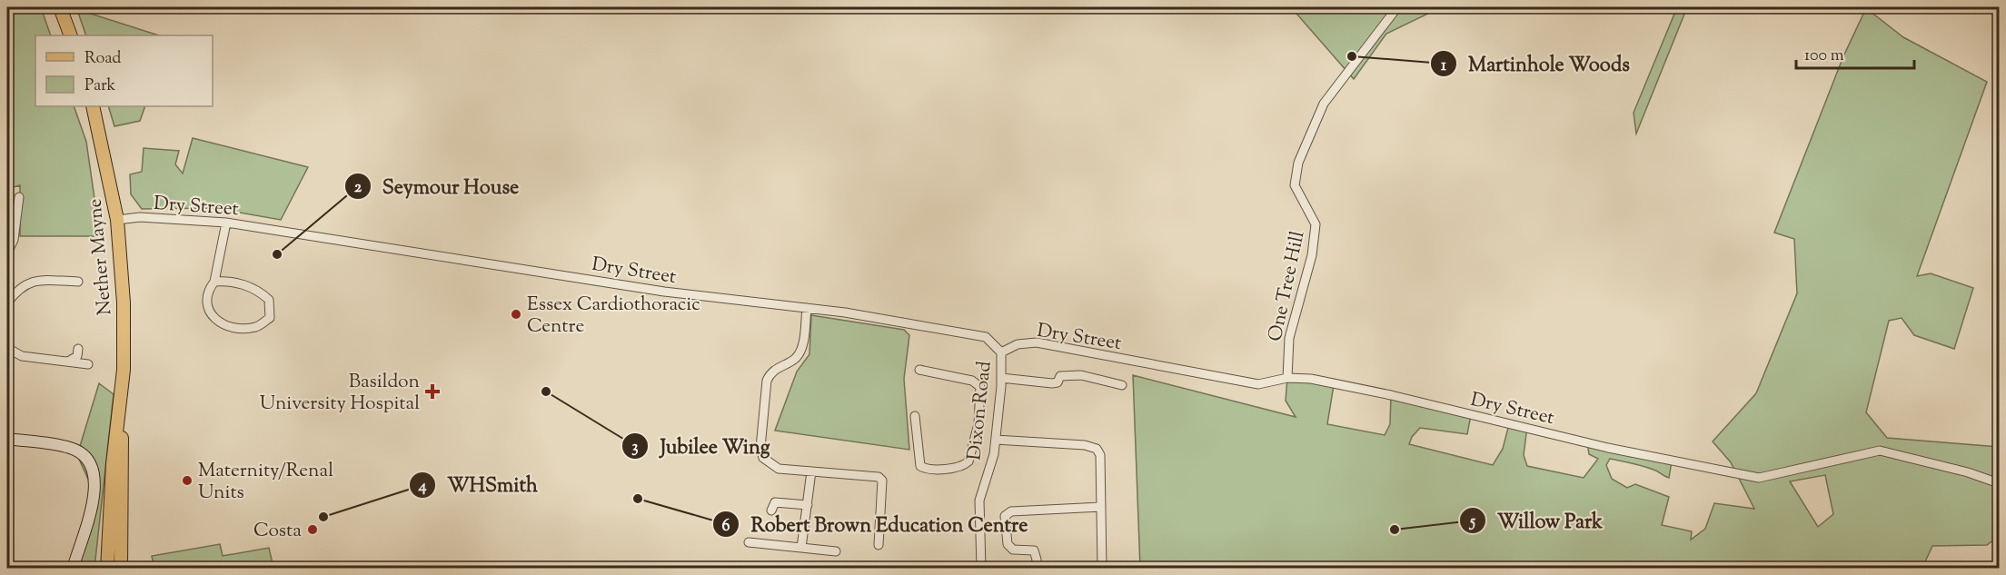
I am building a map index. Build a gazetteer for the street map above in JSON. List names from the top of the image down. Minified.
{"streets":{"main road":["Nether Mayne"],"street":["Dry Street","One Tree Hill","Dixon Road"]},"crossings":[["Dry Street","Nether Mayne"],["Dry Street","One Tree Hill"],["Dry Street","Dixon Road"]],"places":{"other":["Martinhole Woods","Seymour House","Essex Cardiothoracic Centre","Jubilee Wing","Maternity/Renal Units","Robert Brown Education Centre","WHSmith","Costa","Willow Park"],"health":["Basildon University Hospital"]},"legend":["Road","Park"],"scale_bar":"100 m"}
